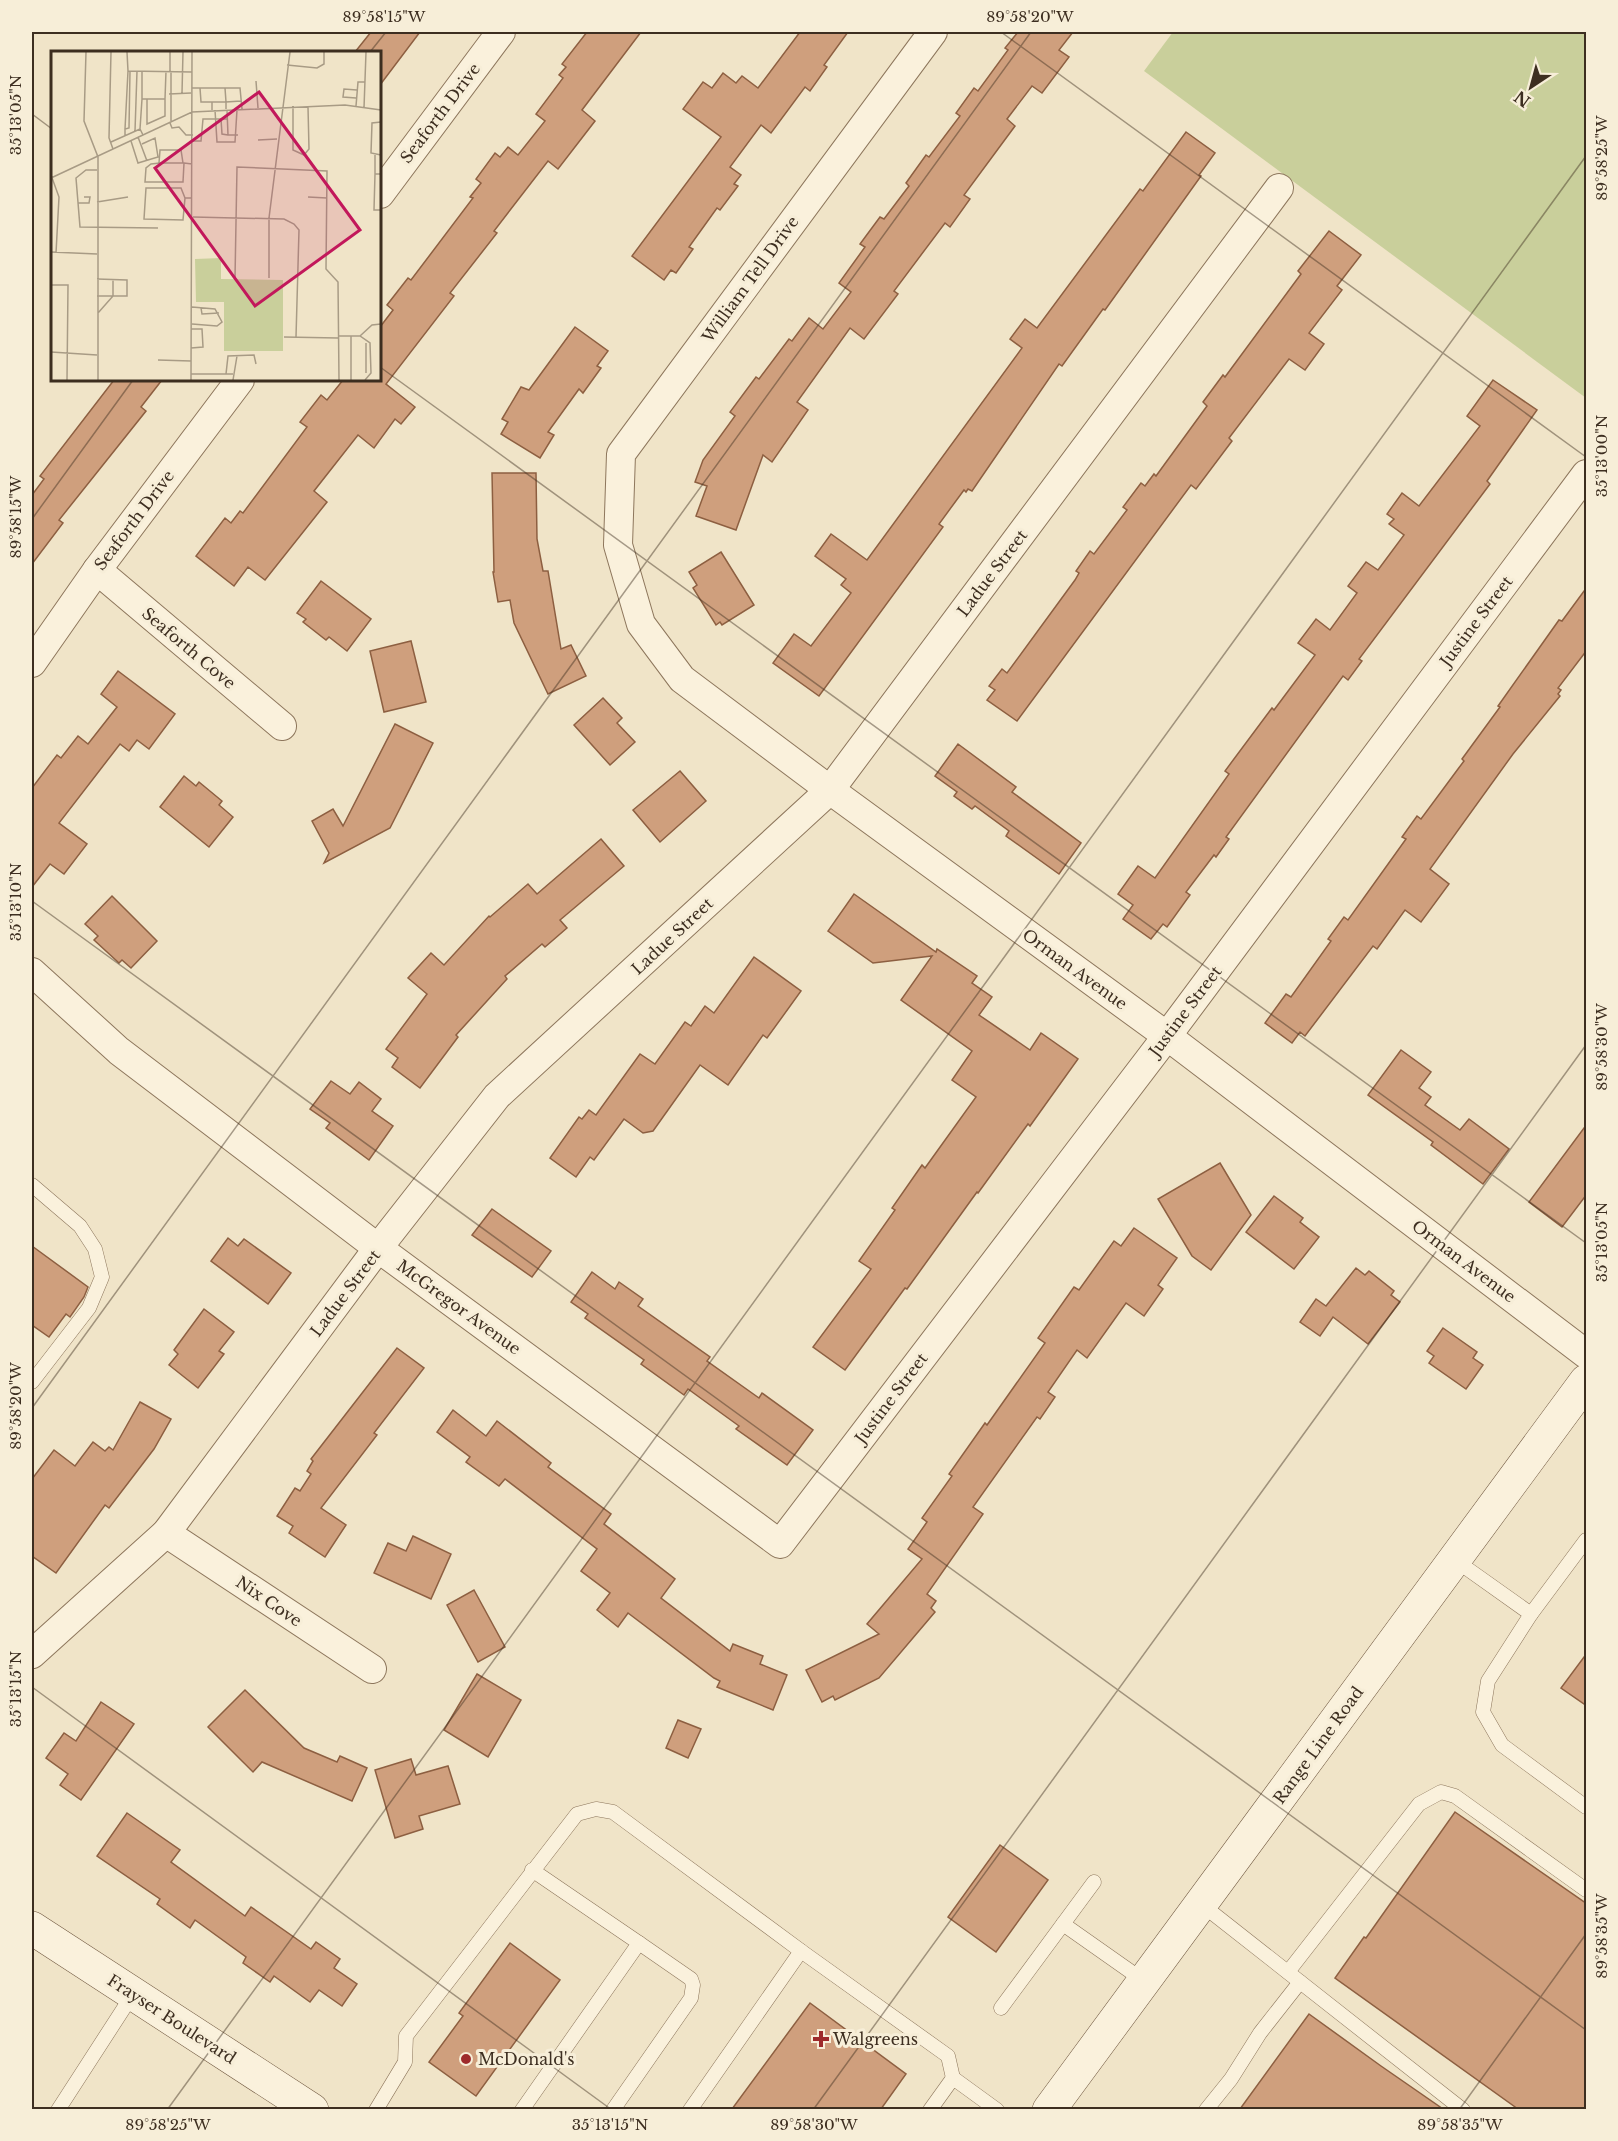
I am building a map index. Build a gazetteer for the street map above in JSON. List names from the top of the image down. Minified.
{"streets":{"main road":["Range Line Road","Frayser Boulevard"],"street":["Seaforth Drive","William Tell Drive","Ladue Street","Justine Street","Seaforth Cove","Orman Avenue","McGregor Avenue","Nix Cove"]},"crossings":[["Seaforth Drive","Seaforth Cove"],["William Tell Drive","Orman Avenue"],["Ladue Street","Orman Avenue"],["Ladue Street","McGregor Avenue"],["Ladue Street","Nix Cove"],["Justine Street","Orman Avenue"],["Justine Street","McGregor Avenue"]],"places":{"health":["Walgreens"],"other":["McDonald's"]},"north":"bottom left","coordinates":["89°58'15\"W","89°58'20\"W","35°13'05\"N","89°58'25\"W","35°13'00\"N","35°13'10\"N","89°58'30\"W","35°13'15\"N","89°58'35\"W"]}
